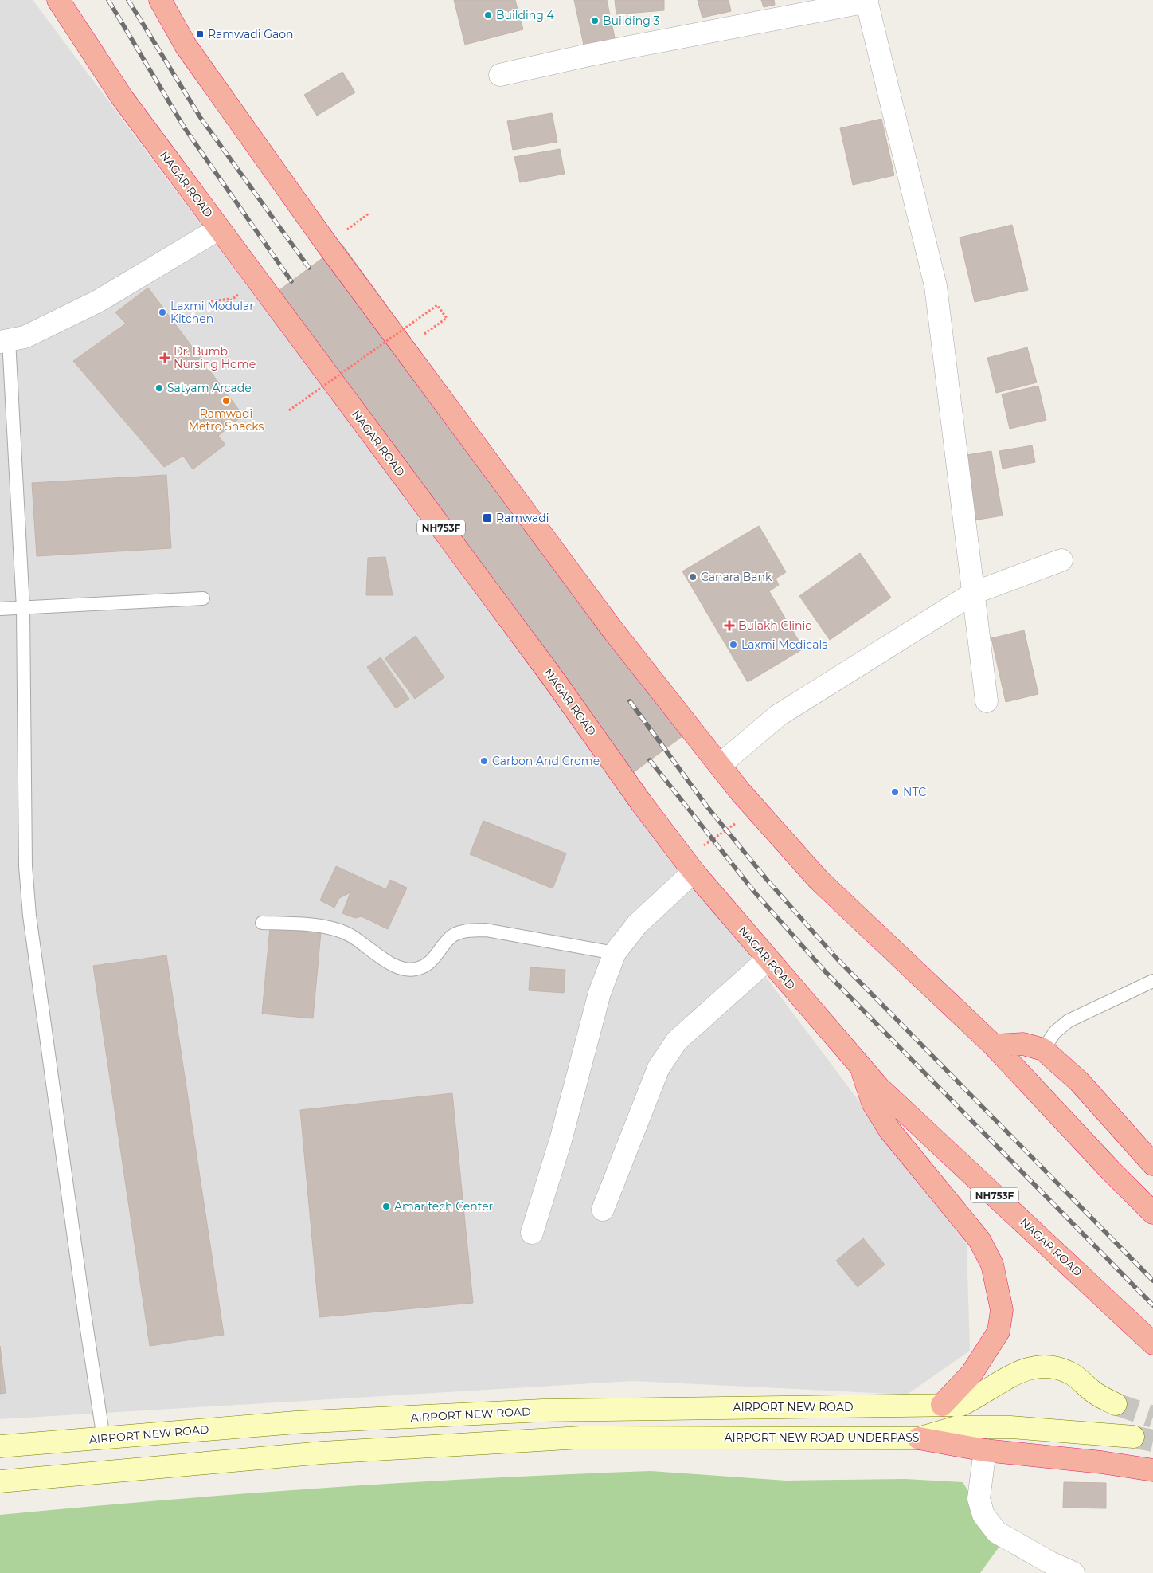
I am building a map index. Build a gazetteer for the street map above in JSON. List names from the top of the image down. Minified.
{"streets":{"highway":["NAGAR ROAD","NH753F"],"main road":["AIRPORT NEW ROAD","AIRPORT NEW ROAD UNDERPASS"]},"places":{"other":["Building 4","Building 3","Laxmi Modular Kitchen","Satyam Arcade","Ramwadi Metro Snacks","Canara Bank","Laxmi Medicals","Carbon And Crome","NTC","Amar tech Center"],"transit":["Ramwadi Gaon","Ramwadi"],"health":["Dr. Bumb Nursing Home","Bulakh Clinic"]}}
